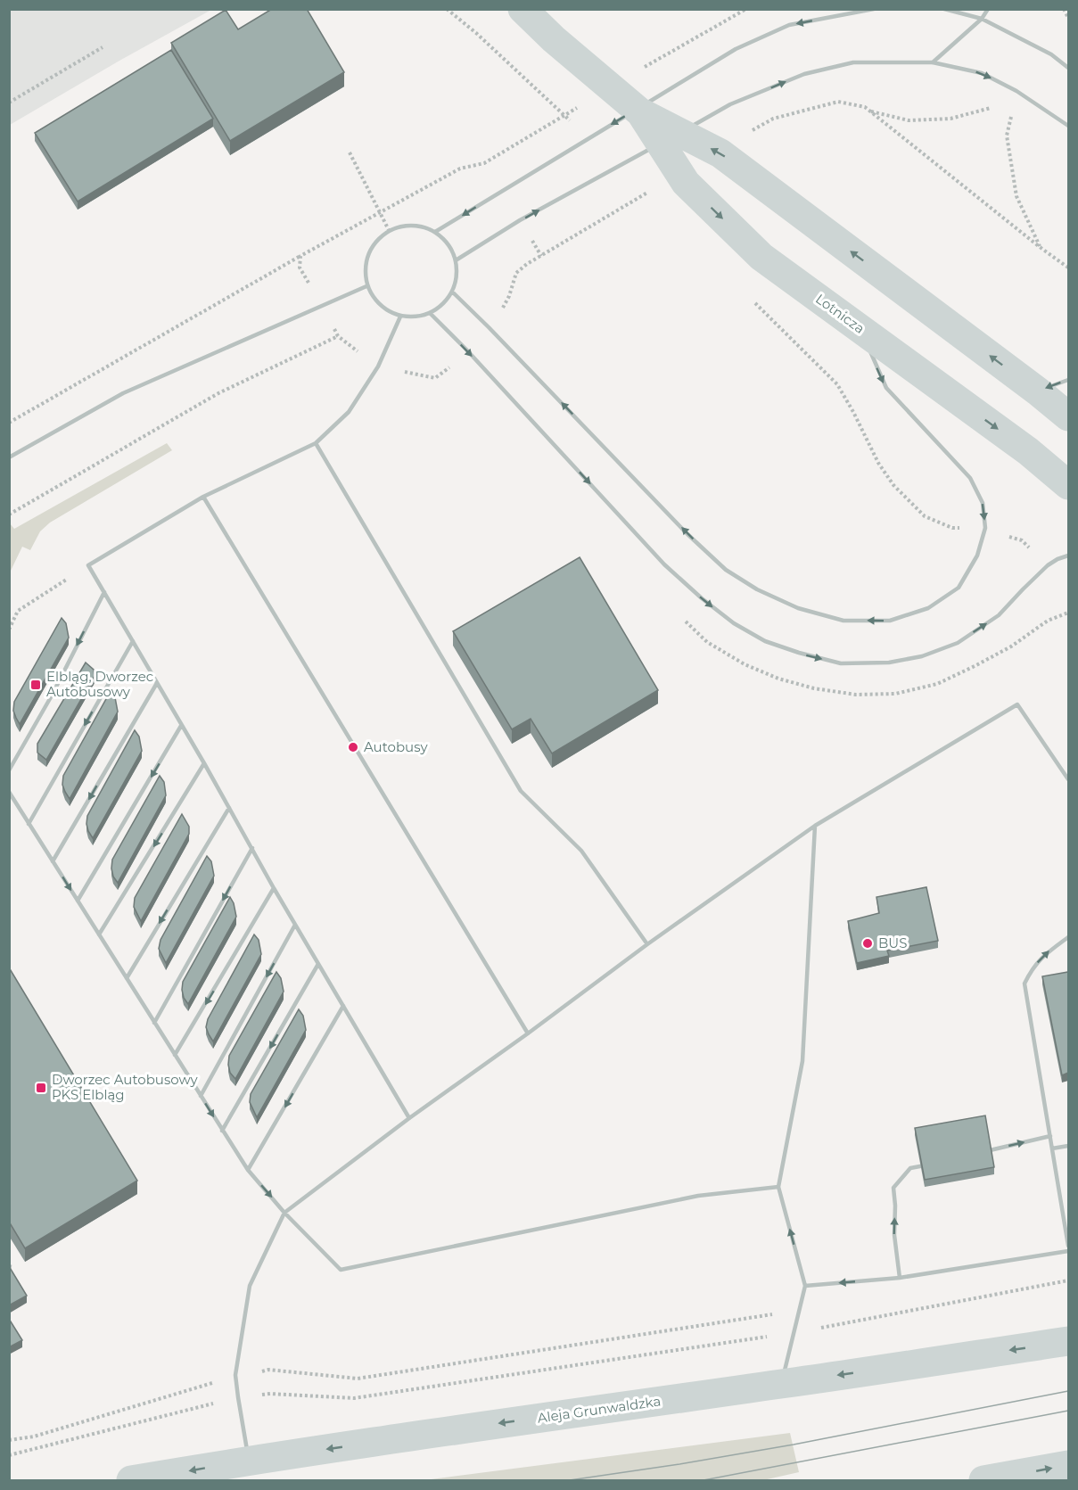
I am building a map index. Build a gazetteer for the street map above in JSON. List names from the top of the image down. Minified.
{"streets":{"street":["Lotnicza","Aleja Grunwaldzka"]},"one_way":["Aleja Grunwaldzka"],"places":{"transit":["Elbląg, Dworzec Autobusowy","Dworzec Autobusowy PKS Elbląg"],"other":["Autobusy","BUS"]}}
